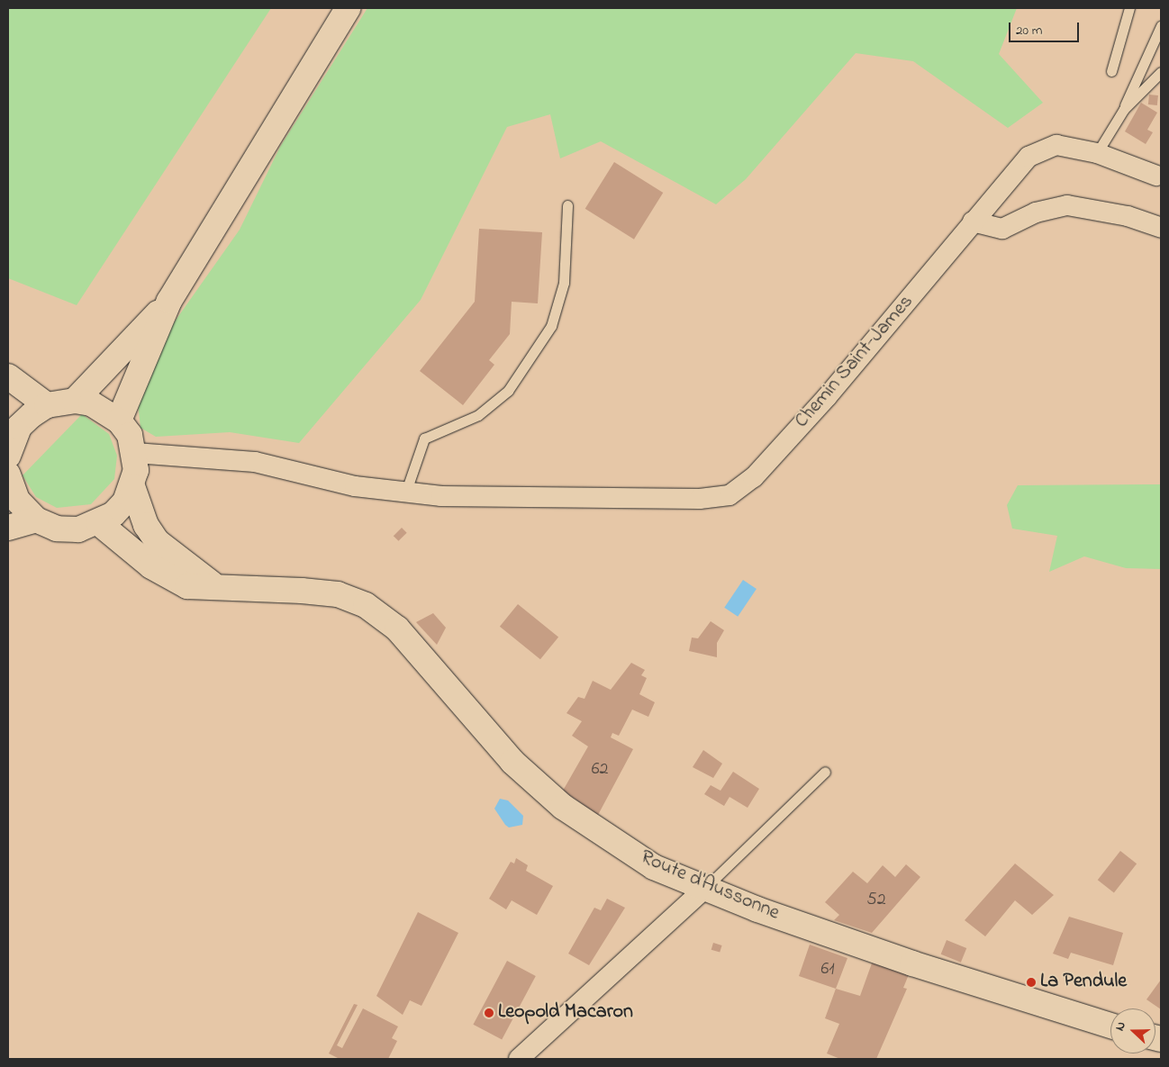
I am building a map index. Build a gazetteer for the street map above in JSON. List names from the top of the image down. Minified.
{"streets":{"main road":["Route d'Aussonne"],"street":["Chemin Saint-James"]},"places":["La Pendule","Leopold Macaron"],"house_numbers":["62","52","61"],"scale_bar":"20 m","north":"left"}
